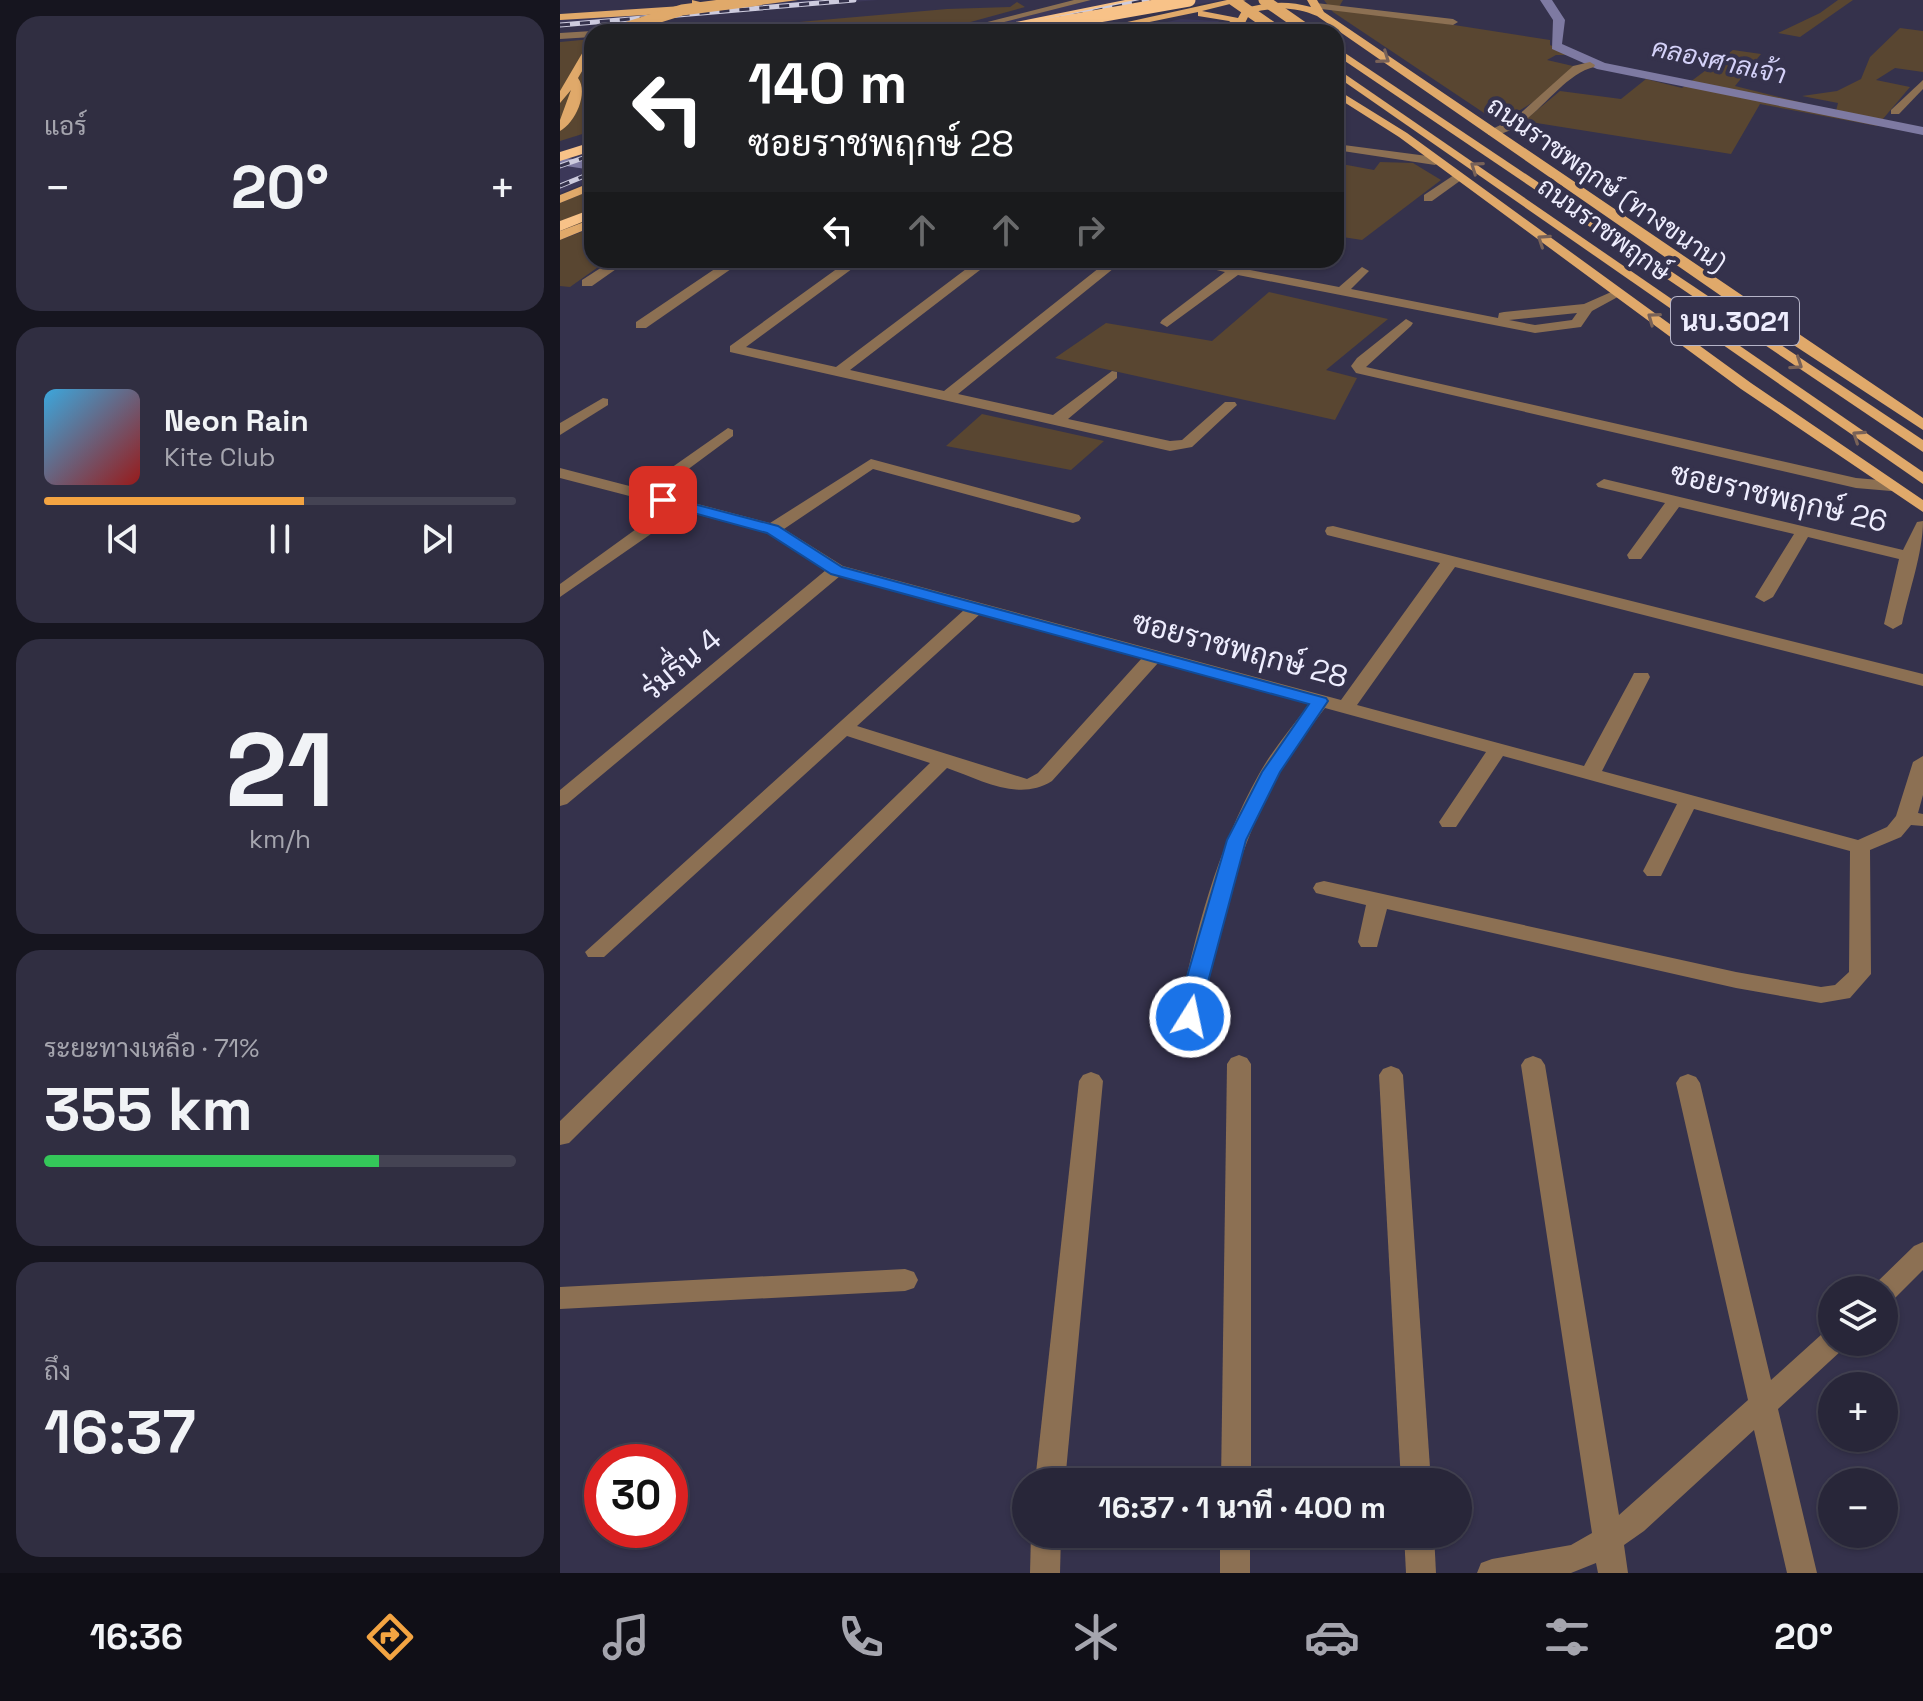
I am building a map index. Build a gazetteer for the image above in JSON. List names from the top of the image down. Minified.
{"streets":{"main road":["ถนนราชพฤกษ์ (ทางขนาน)","ถนนราชพฤกษ์","นบ.3021"],"street":["ซอยราชพฤกษ์ 26","ซอยราชพฤกษ์ 28","ร่มรื่น 4"]},"crossings":[["ซอยราชพฤกษ์ 28","ร่มรื่น 4"]],"water":["คลองศาลเจ้า"],"page":{"tile":["แอร์",["21","km/h"],["ระยะทางเหลือ · 71%","355 km"],["ถึง","16:37"]],"turn":["140 m","ซอยราชพฤกษ์ 28"],"heat":["−","20°","+"],"song":["Neon Rain","Kite Club"],"map_buttons":["+","−"],"limit":"30","trip":"16:37 · 1 นาที · 400 m","tabs":["16:36","20°"]}}
